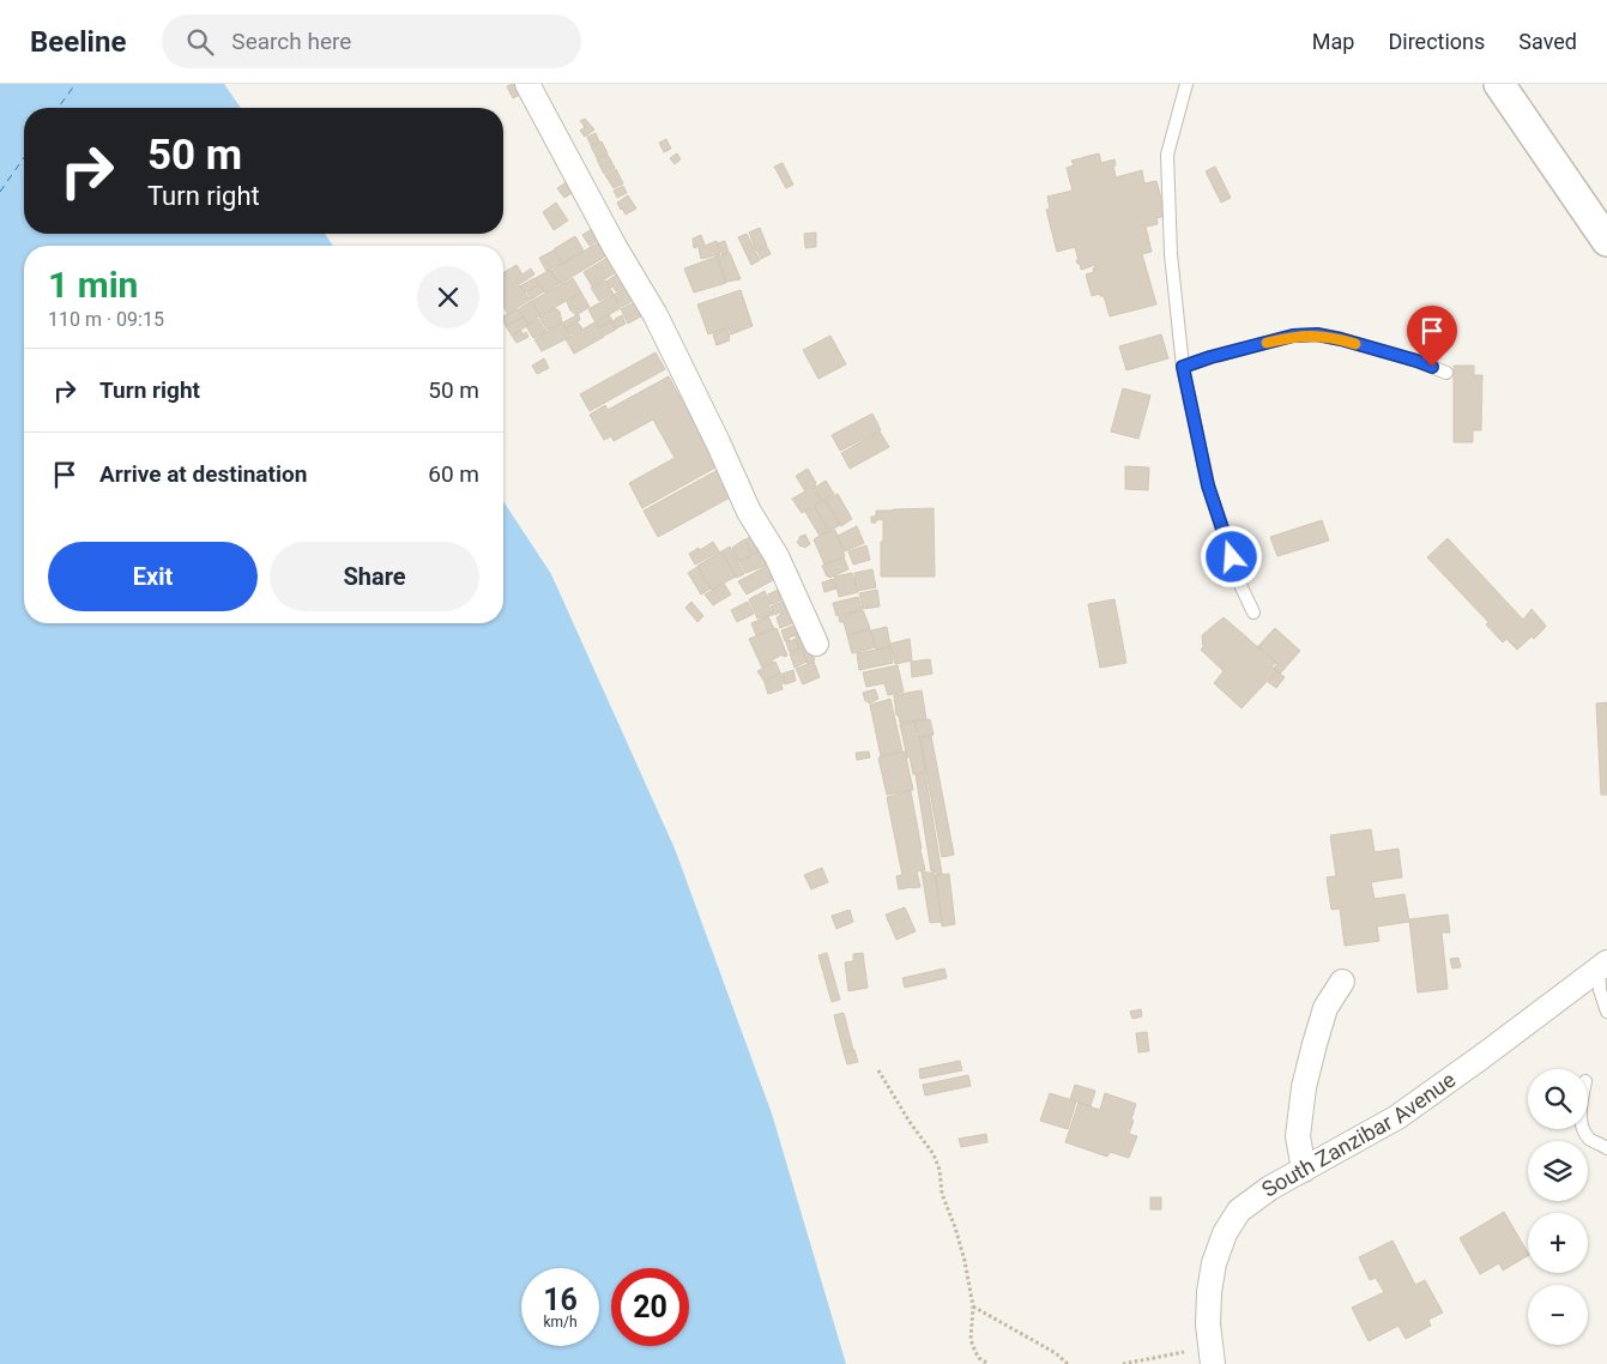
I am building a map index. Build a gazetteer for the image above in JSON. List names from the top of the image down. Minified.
{"streets":{"street":["South Zanzibar Avenue"]},"page":{"header":"Beeline","search":"Search here","nav":["Map","Directions","Saved"],"turn":["50 m","Turn right"],"heading":["1 min","110 m · 09:15"],"list":[{"name":"Turn right","value":"50 m"},{"name":"Arrive at destination","value":"60 m"}],"buttons":["Exit","Share"],"map_buttons":["+","−"],"speed":"16 km/h","limit":"20"}}
